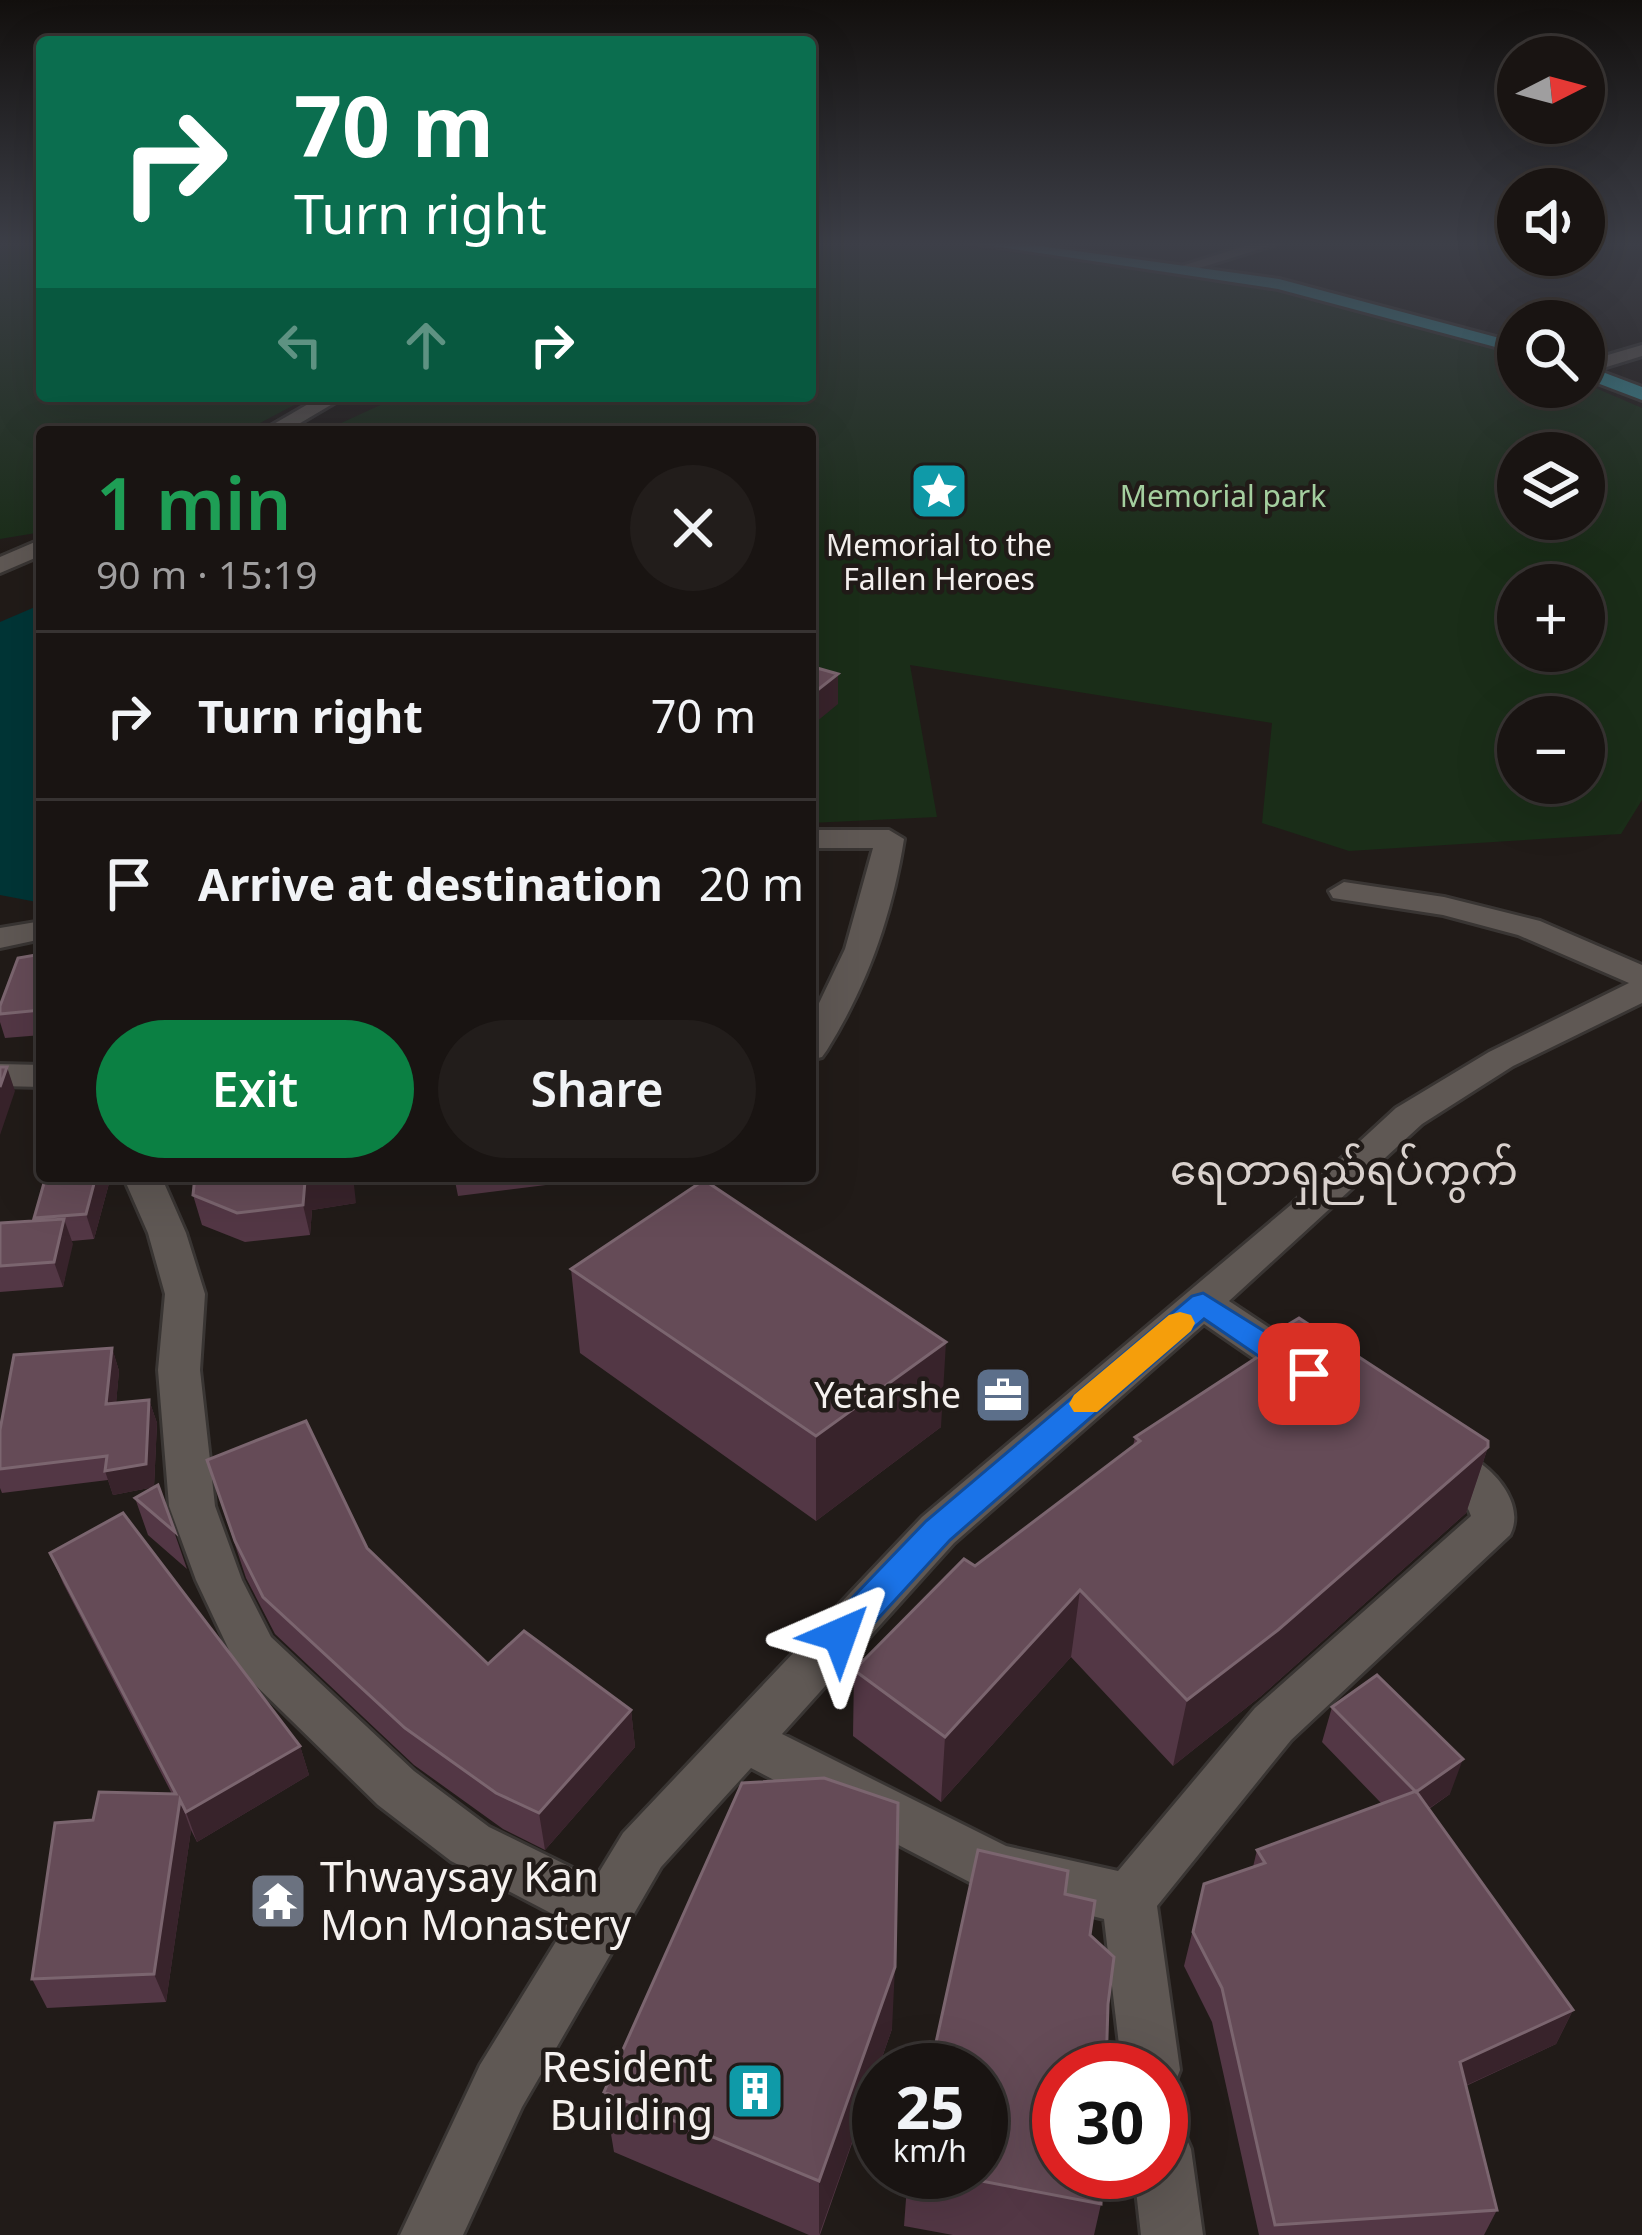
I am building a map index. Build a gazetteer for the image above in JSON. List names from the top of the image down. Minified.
{"districts":["ရေတာရှည်ရပ်ကွက်"],"parks":["Memorial park"],"places":{"place":["Memorial to the Fallen Heroes"],"office":["Yetarshe"],"temple":["Thwaysay Kan Mon Monastery"],"building":["Resident Building"]},"north":"right","page":{"map_buttons":["+","−"],"turn":["70 m","Turn right"],"heading":["1 min","90 m · 15:19"],"list":[{"name":"Turn right","value":"70 m"},{"name":"Arrive at destination","value":"20 m"}],"buttons":["Exit","Share"],"speed":"25 km/h","limit":"30"}}
